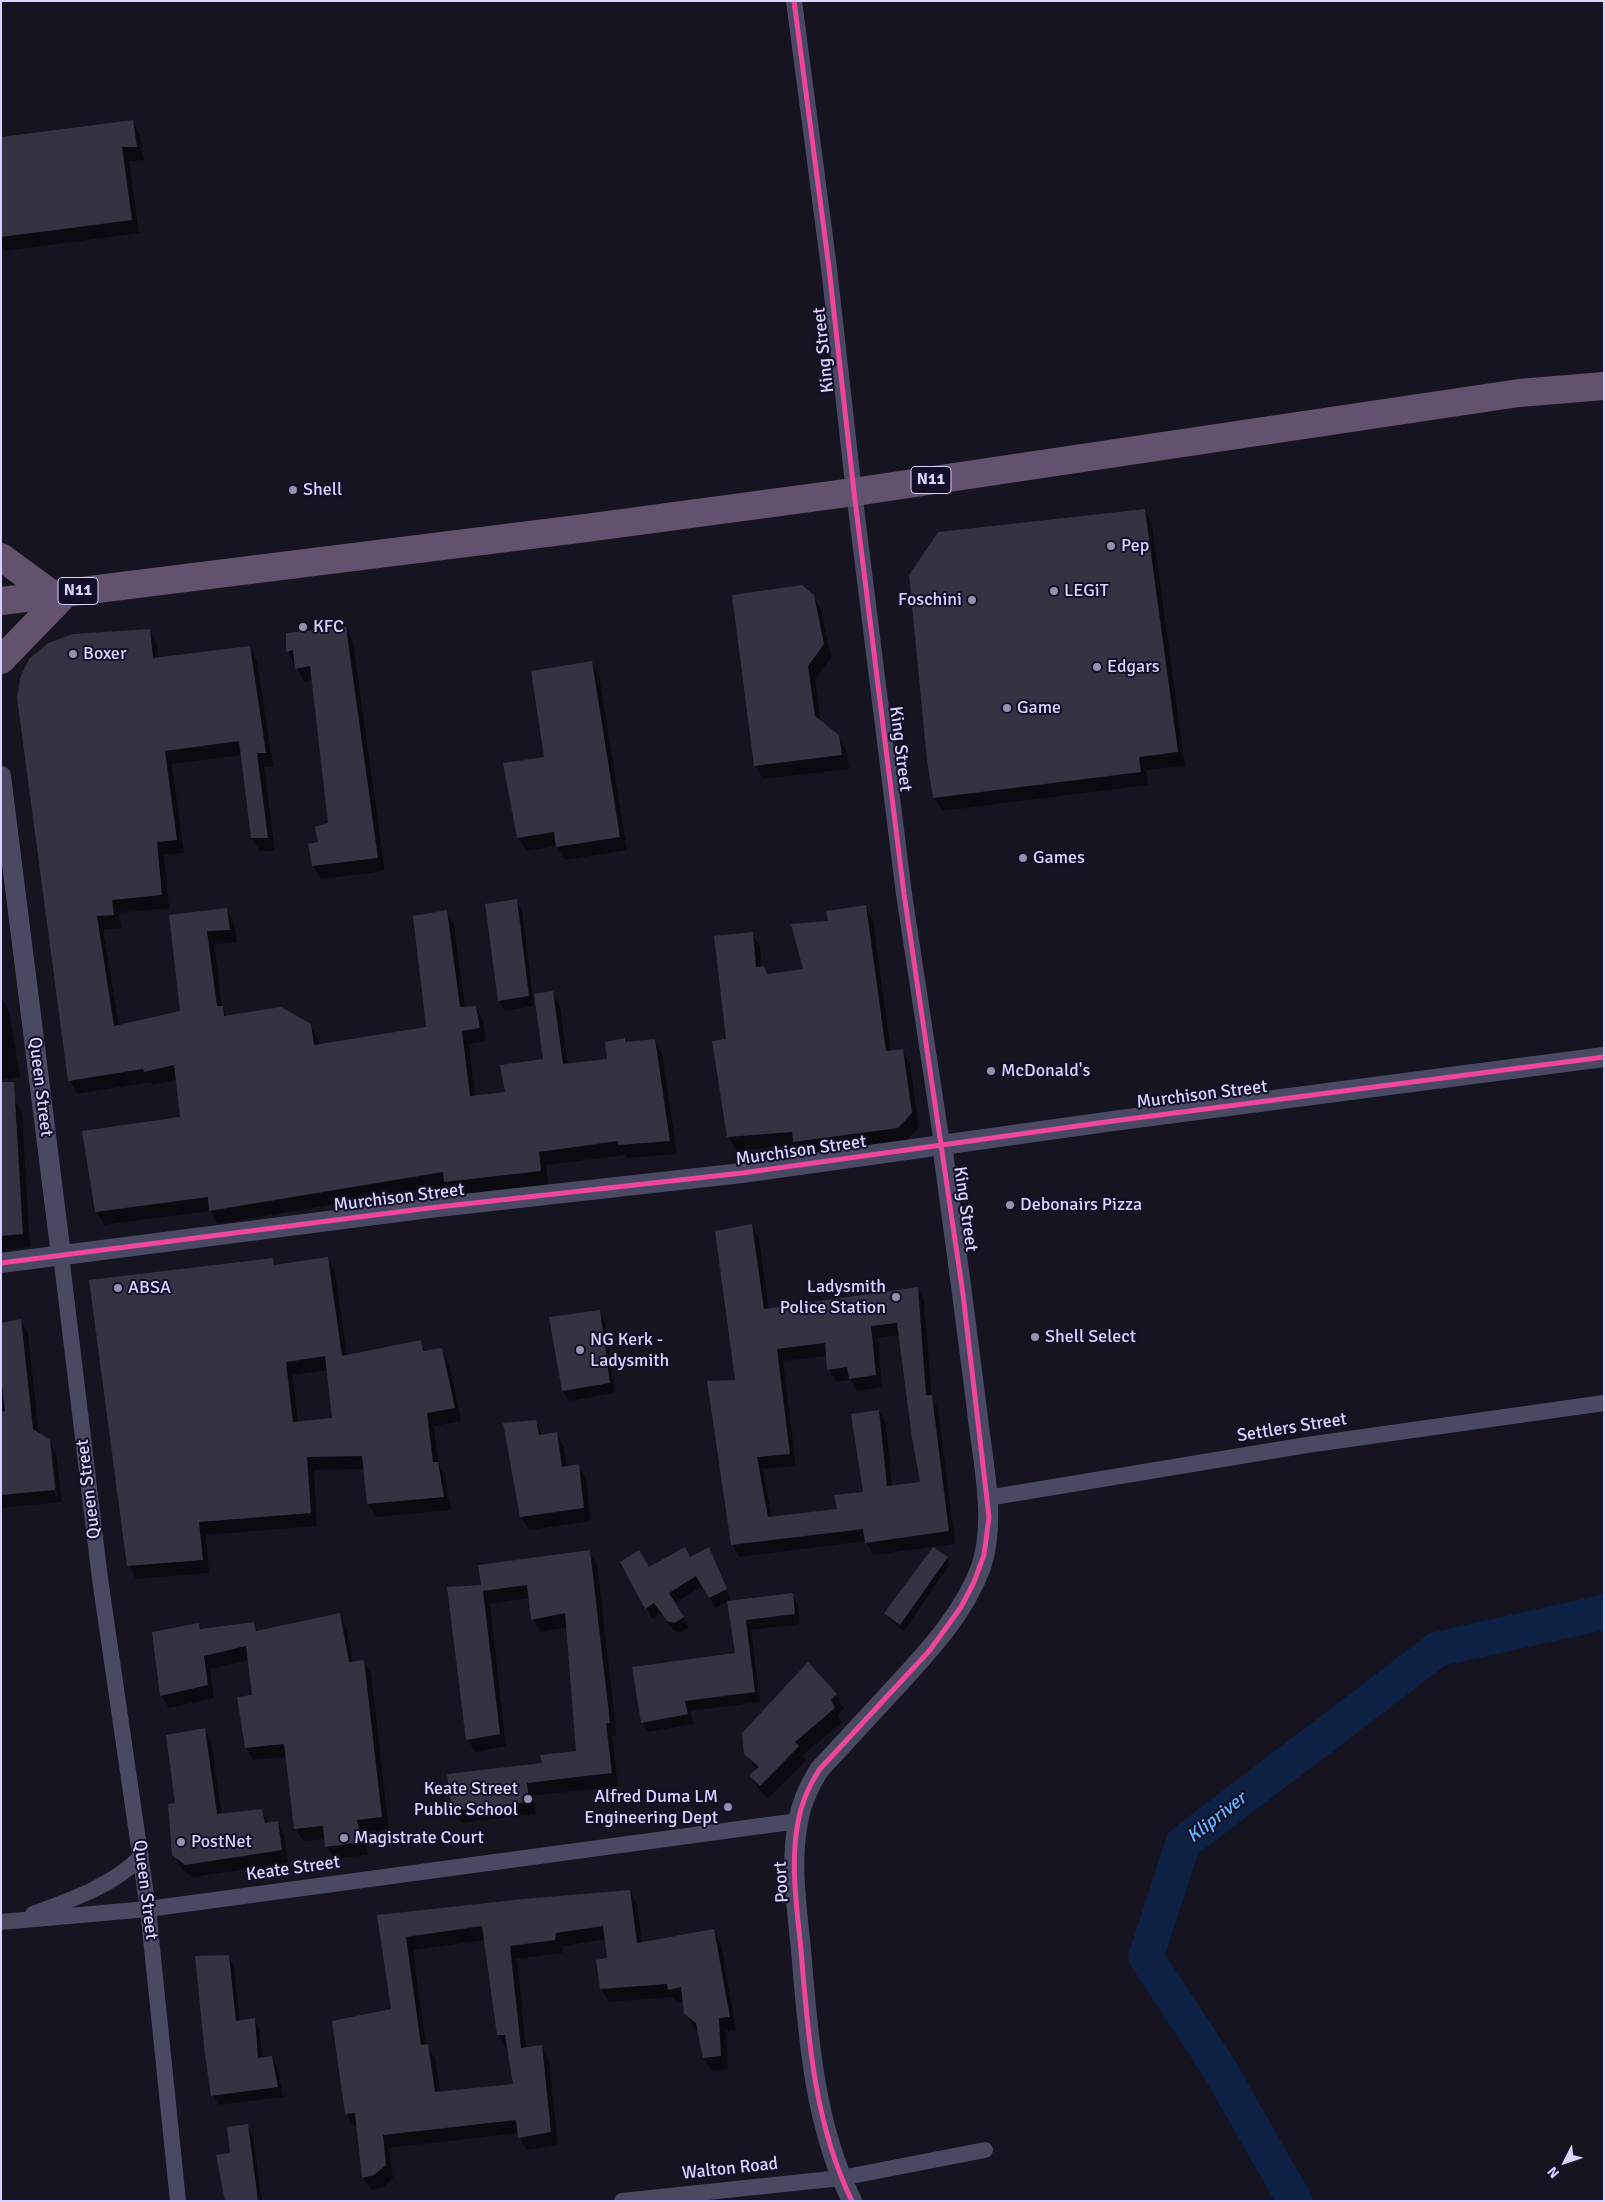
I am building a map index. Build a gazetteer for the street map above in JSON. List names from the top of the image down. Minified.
{"streets":{"highway":["N11"],"street":["King Street","Queen Street","Murchison Street","Settlers Street","Keate Street","Poort","Walton Road"]},"crossings":[["King Street","N11"],["King Street","Murchison Street"],["King Street","Settlers Street"],["King Street","Poort"],["Queen Street","Murchison Street"],["Queen Street","Keate Street"],["Settlers Street","Poort"],["Keate Street","Poort"],["Poort","Walton Road"]],"water":["Klipriver"],"places":["Shell","Pep","LEGiT","Foschini","KFC","Boxer","Edgars","Game","Games","McDonald's","Debonairs Pizza","ABSA","Ladysmith Police Station","Shell Select","NG Kerk - Ladysmith","Keate Street Public School","Alfred Duma LM Engineering Dept","Magistrate Court","PostNet"],"north":"bottom left"}
